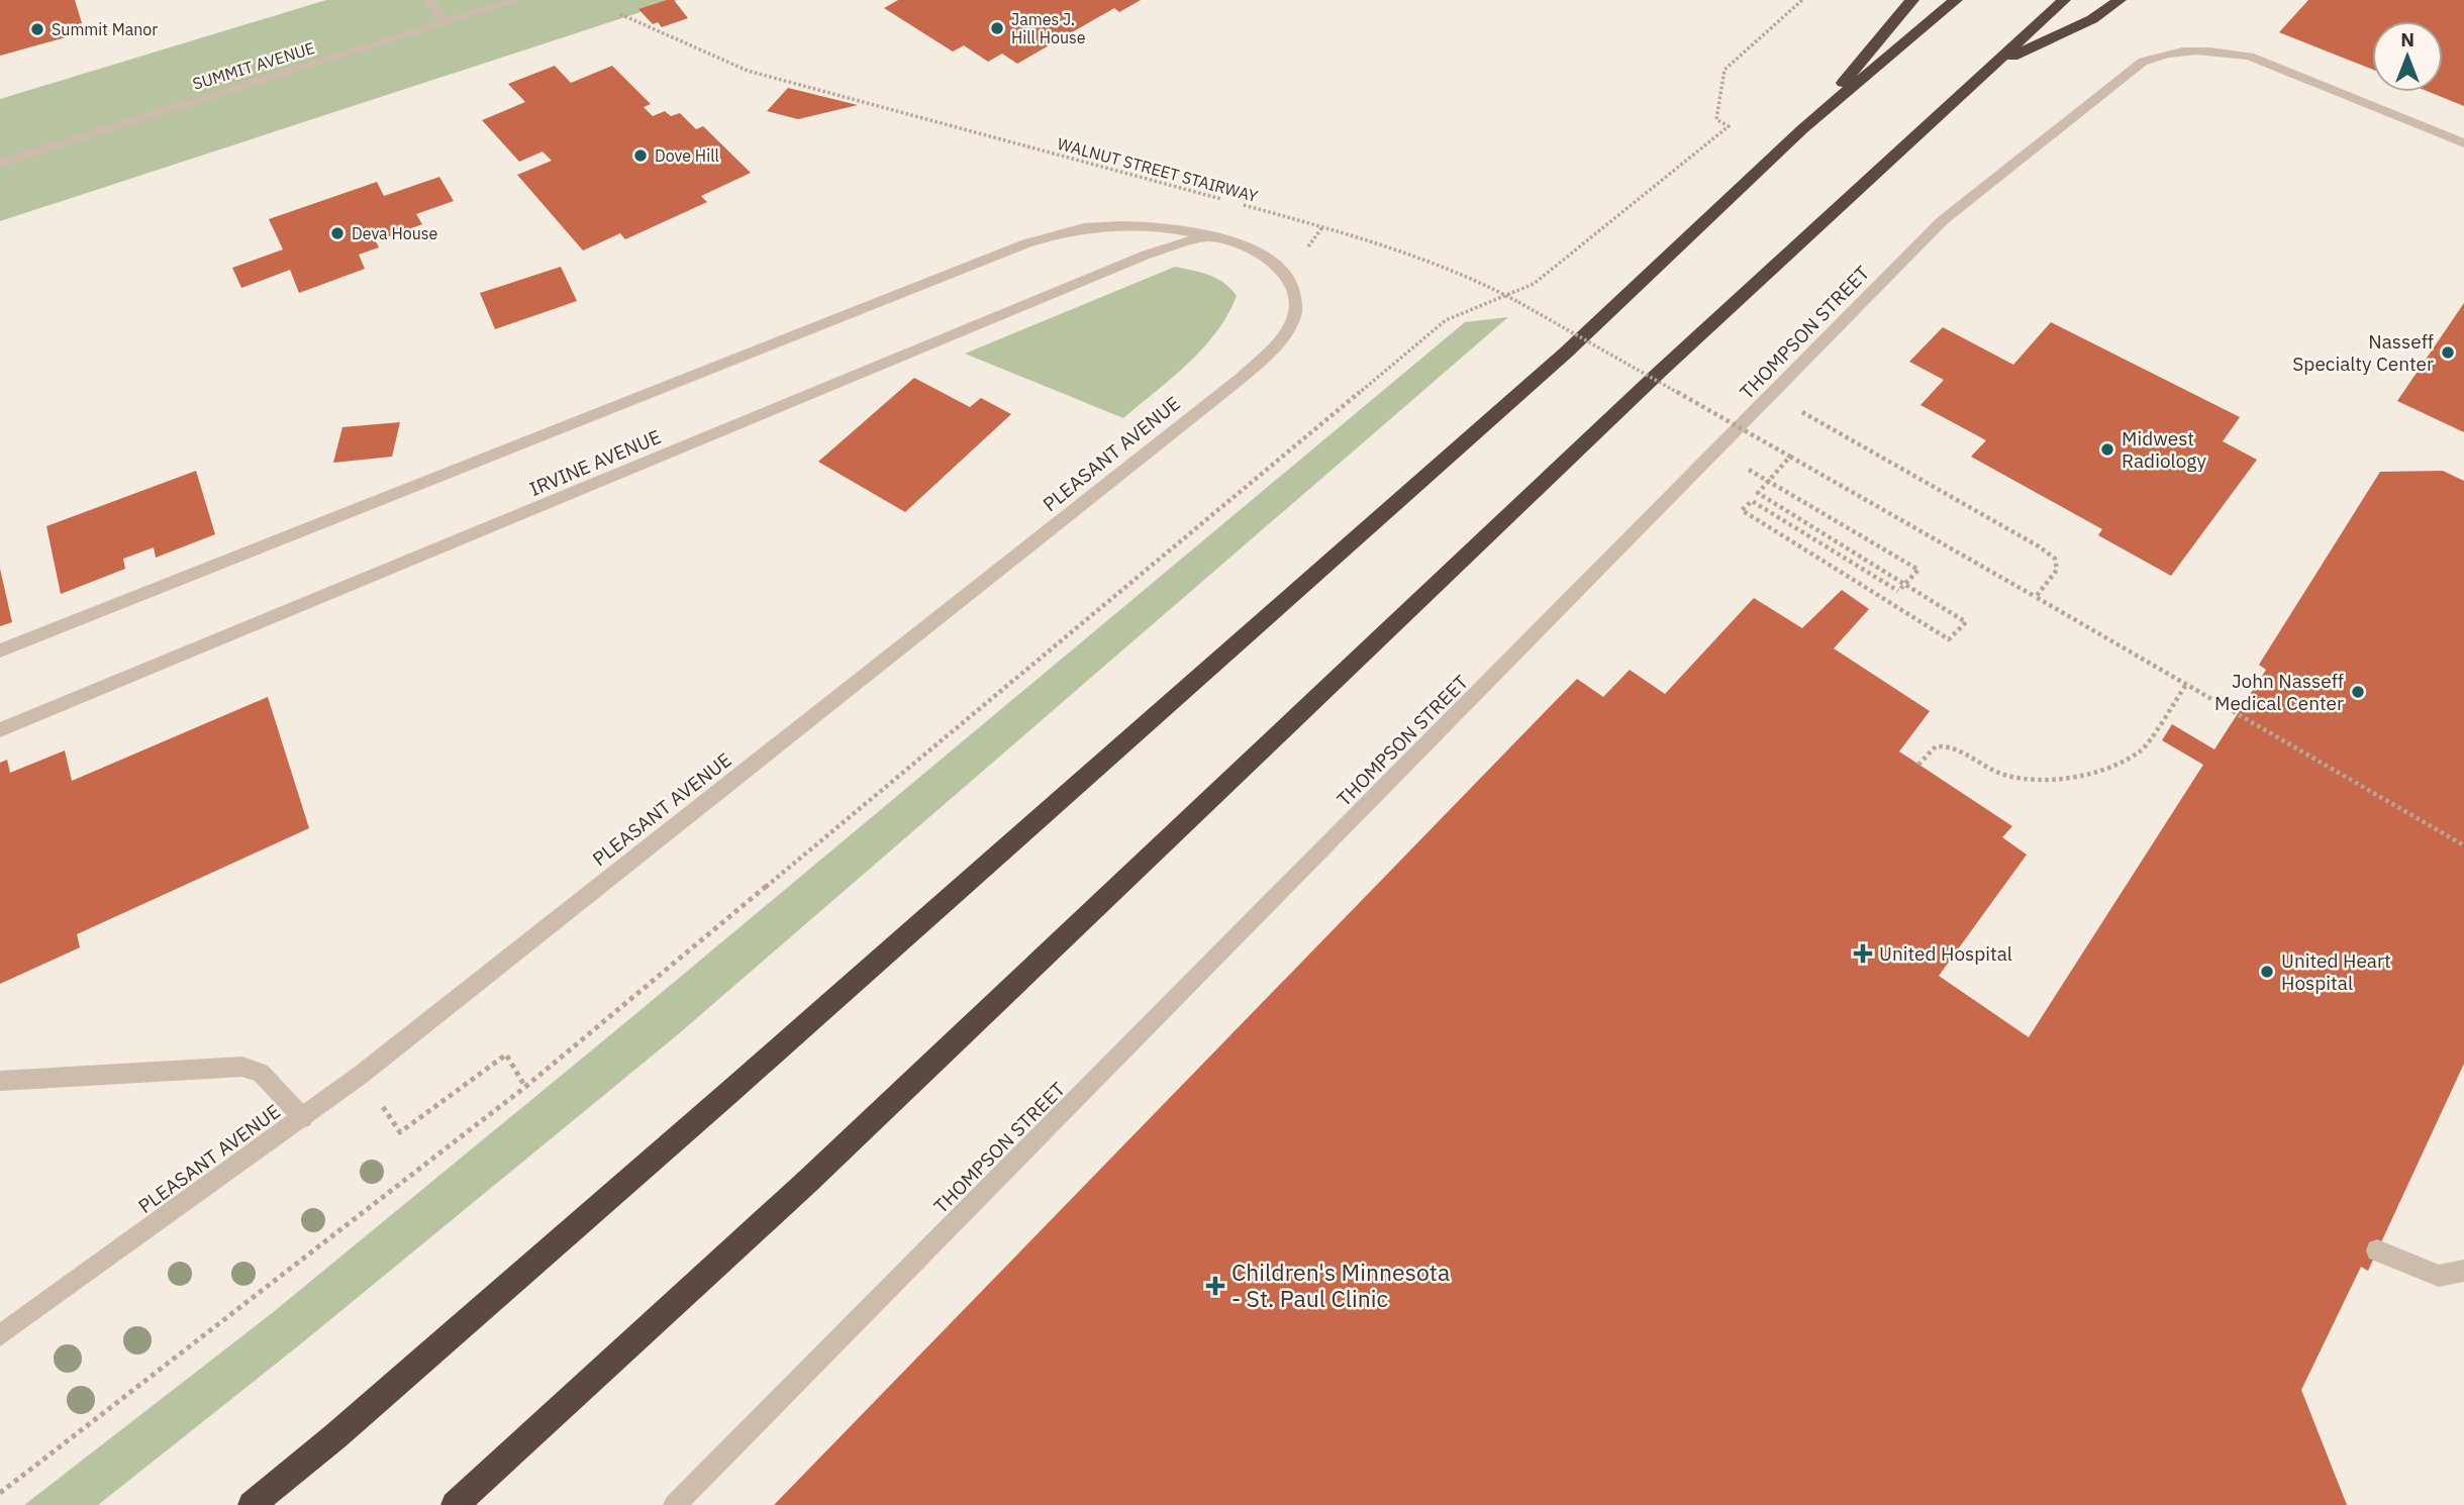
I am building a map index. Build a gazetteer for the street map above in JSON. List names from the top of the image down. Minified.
{"streets":{"street":["SUMMIT AVENUE","THOMPSON STREET","PLEASANT AVENUE","IRVINE AVENUE"],"path":["WALNUT STREET STAIRWAY"]},"crossings":[["PLEASANT AVENUE","IRVINE AVENUE"]],"places":{"other":["James J. Hill House","Summit Manor","Dove Hill","Deva House","Nasseff Specialty Center","Midwest Radiology","John Nasseff Medical Center","United Heart Hospital"],"health":["United Hospital","Children's Minnesota - St. Paul Clinic"]},"north":"top"}
